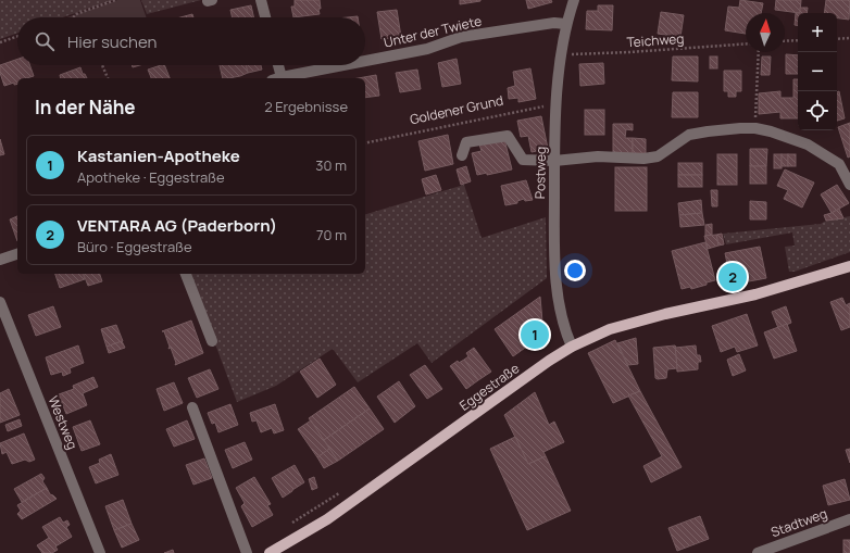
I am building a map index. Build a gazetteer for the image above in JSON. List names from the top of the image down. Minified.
{"streets":{"main road":["Eggestraße"],"street":["Unter der Twiete","Postweg","Westweg","Stadtweg"],"path":["Teichweg","Goldener Grund"]},"crossings":[["Unter der Twiete","Postweg"],["Teichweg","Postweg"],["Goldener Grund","Postweg"],["Postweg","Eggestraße"]],"north":"top","page":{"map_buttons":["+","−"],"search":"Hier suchen","heading":["In der Nähe","2 Ergebnisse"],"list":[{"mark":"1","name":"Kastanien-Apotheke","note":"Apotheke · Eggestraße","value":"30 m"},{"mark":"2","name":"VENTARA AG (Paderborn)","note":"Büro · Eggestraße","value":"70 m"}],"pins":["2","1"]}}
